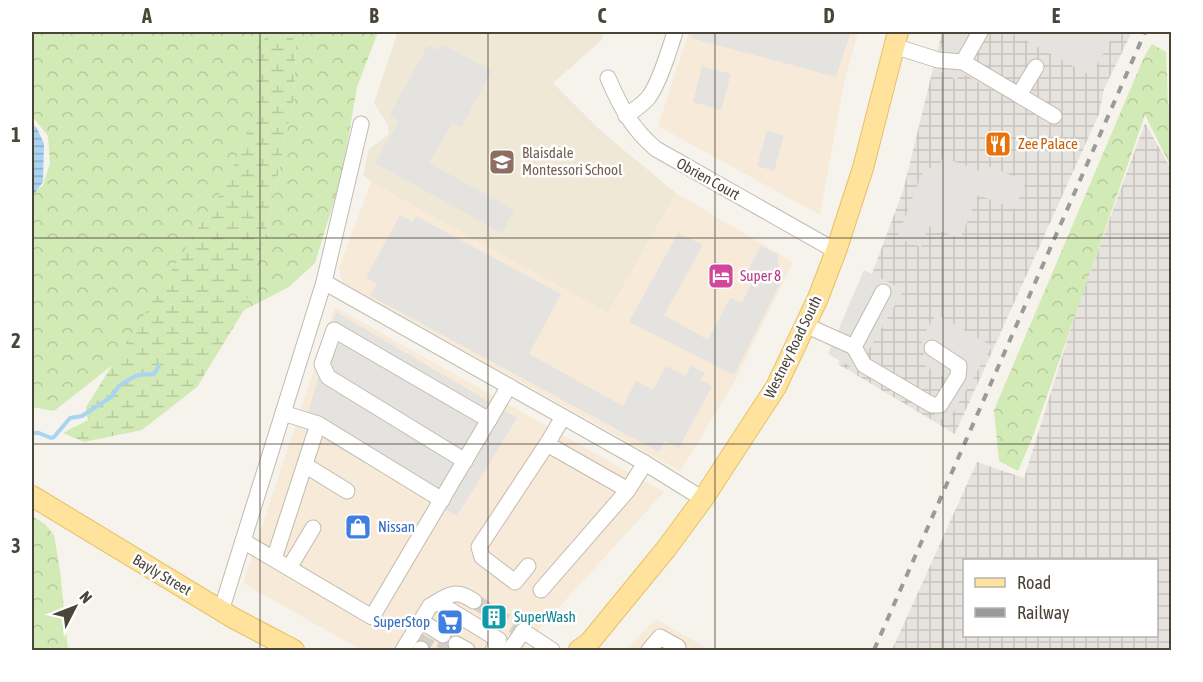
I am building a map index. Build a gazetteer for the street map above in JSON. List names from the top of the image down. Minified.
{"streets":{"main road":["Westney Road South","Bayly Street"],"street":["Obrien Court"]},"crossings":[["Obrien Court","Westney Road South"]],"places":{"restaurant":["Zee Palace"],"school or university":["Blaisdale Montessori School"],"hotel":["Super 8"],"shop":["Nissan"],"building":["SuperWash"],"supermarket":["SuperStop"]},"legend":["Road","Railway"],"north":"top right","grid":{"columns":["A","B","C","D","E"],"rows":["1","2","3"]}}
